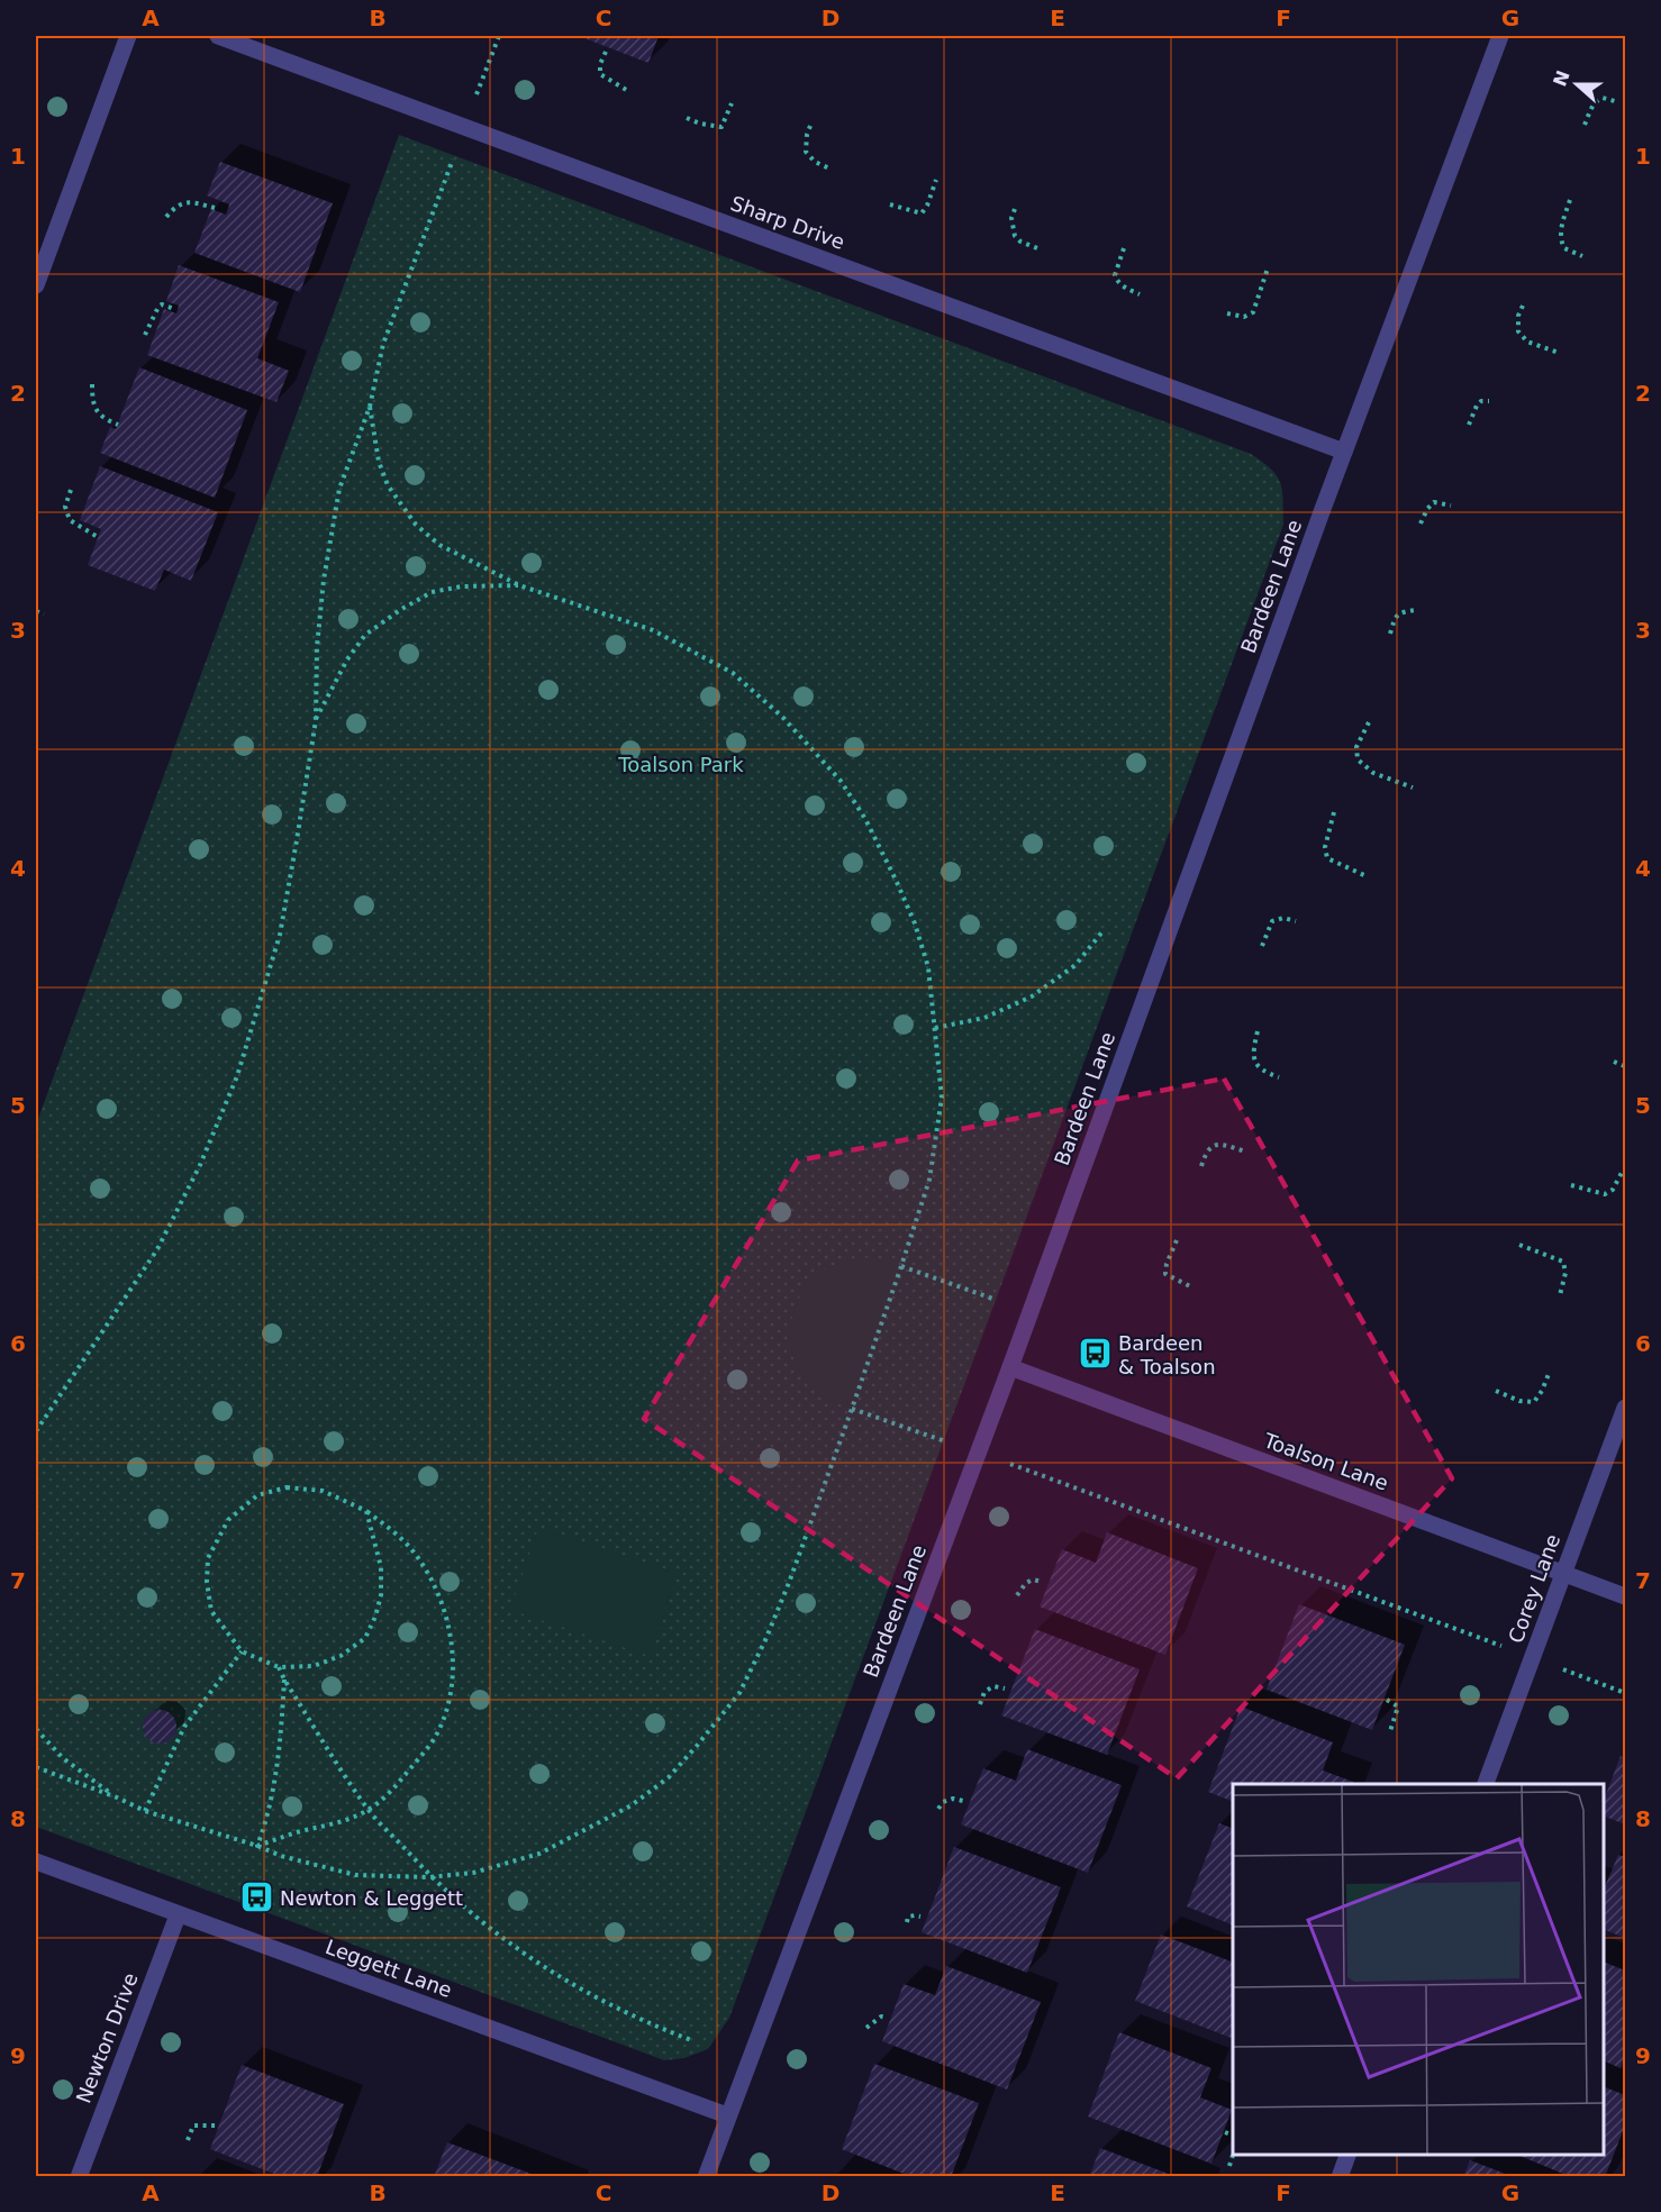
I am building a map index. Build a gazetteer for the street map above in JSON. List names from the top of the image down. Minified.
{"streets":{"street":["Sharp Drive","Bardeen Lane","Toalson Lane","Corey Lane","Leggett Lane","Newton Drive"]},"crossings":[["Sharp Drive","Bardeen Lane"],["Bardeen Lane","Toalson Lane"],["Bardeen Lane","Leggett Lane"],["Toalson Lane","Corey Lane"],["Leggett Lane","Newton Drive"]],"parks":["Toalson Park"],"places":{"bus stop":["Bardeen & Toalson","Newton & Leggett"]},"north":"left","grid":{"columns":["A","B","C","D","E","F","G"],"rows":["1","2","3","4","5","6","7","8","9"]}}
